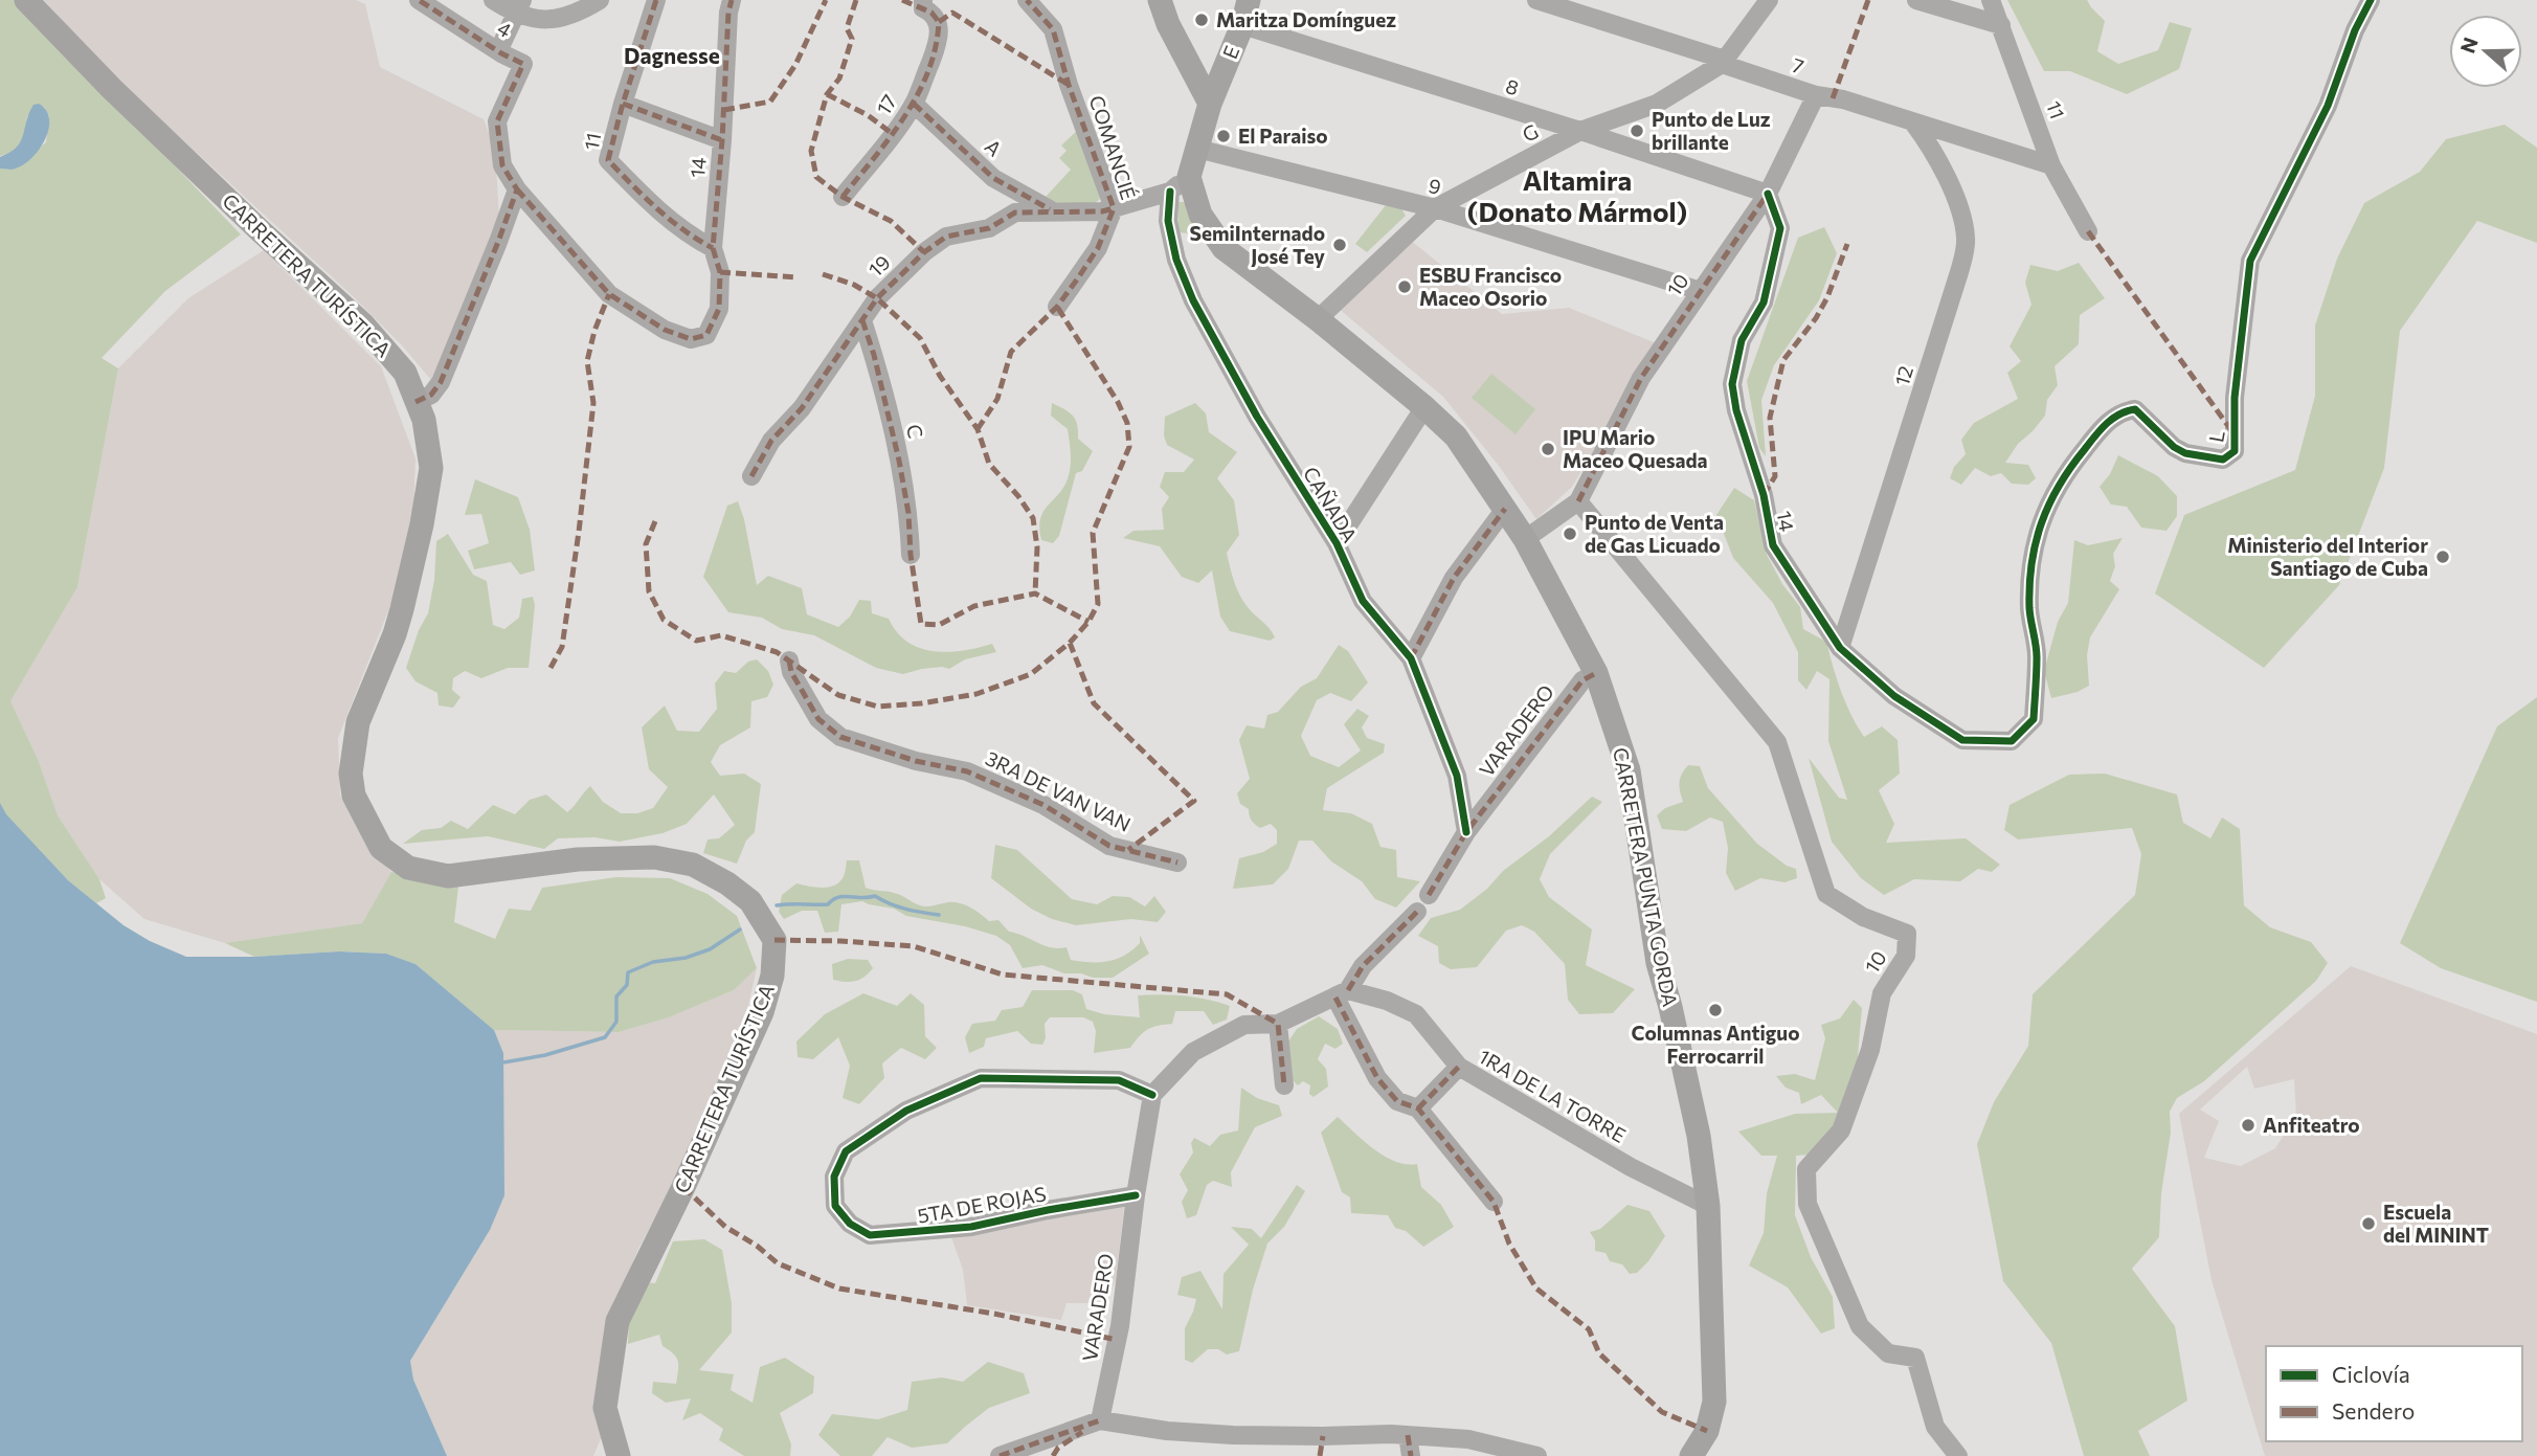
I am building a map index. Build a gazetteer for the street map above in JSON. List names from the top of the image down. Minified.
{"streets":{"main road":["E","CARRETERA TURÍSTICA","CARRETERA PUNTA GORDA"],"street":["4","7","8","17","11","G","A","COMANCIÉ","14","9","19","10","12","C","L","CAÑADA","VARADERO","3RA DE VAN VAN","1RA DE LA TORRE","5TA DE ROJAS"]},"crossings":[["4","14"],["E","8"],["7","11"],["7","G"],["7","10"],["7","12"],["8","G"],["8","14"],["8","10"],["17","A"],["11","14"],["G","9"],["G","CARRETERA PUNTA GORDA"],["A","19"],["COMANCIÉ","19"],["14","10"],["14","12"],["14","L"],["9","10"],["19","C"],["10","CARRETERA PUNTA GORDA"],["CAÑADA","VARADERO"],["CAÑADA","CARRETERA PUNTA GORDA"],["VARADERO","CARRETERA PUNTA GORDA"],["VARADERO","5TA DE ROJAS"],["CARRETERA PUNTA GORDA","1RA DE LA TORRE"]],"districts":["Dagnesse","Altamira (Donato Mármol)"],"places":["Maritza Domínguez","Punto de Luz brillante","El Paraiso","SemiInternado José Tey","ESBU Francisco Maceo Osorio","IPU Mario Maceo Quesada","Punto de Venta de Gas Licuado","Ministerio del Interior Santiago de Cuba","Columnas Antiguo Ferrocarril","Anfiteatro","Escuela del MININT"],"legend":["Ciclovía","Sendero"],"north":"left"}
